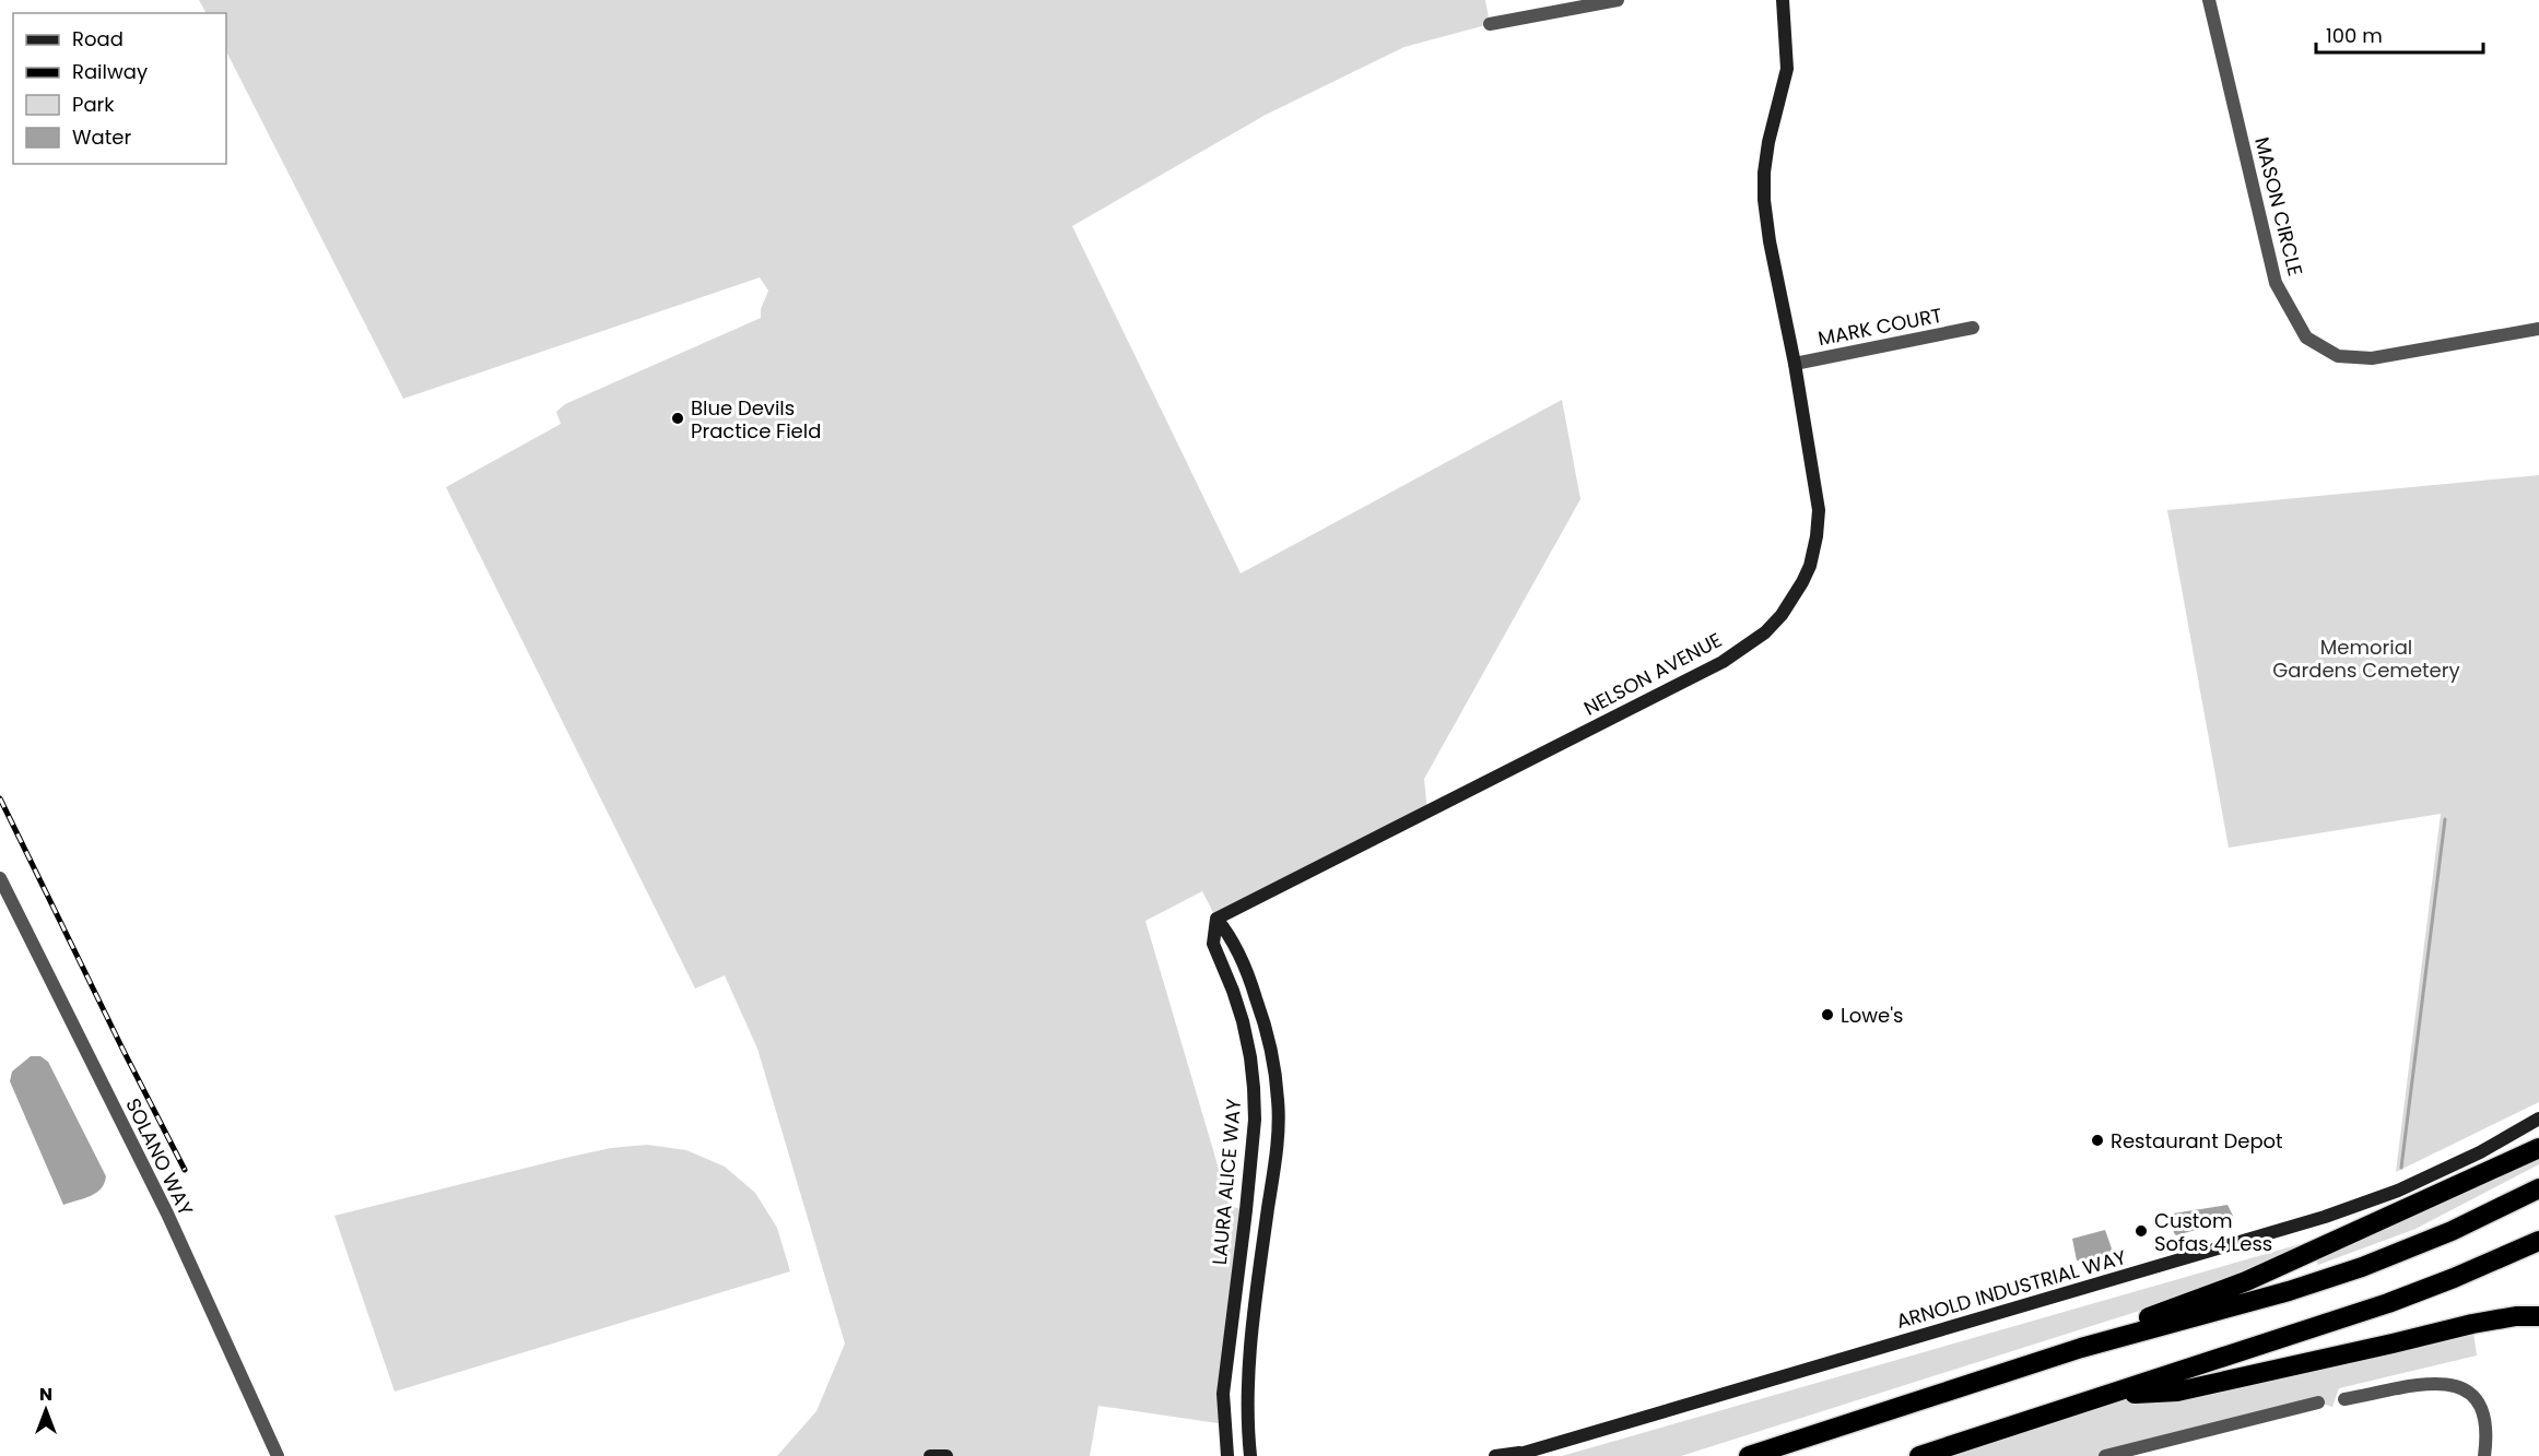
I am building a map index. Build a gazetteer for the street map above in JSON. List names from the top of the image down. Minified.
{"streets":{"street":["MASON CIRCLE","MARK COURT","NELSON AVENUE","SOLANO WAY","LAURA ALICE WAY","ARNOLD INDUSTRIAL WAY"]},"crossings":[["MARK COURT","NELSON AVENUE"],["NELSON AVENUE","LAURA ALICE WAY"]],"parks":["Memorial Gardens Cemetery"],"places":["Blue Devils Practice Field","Lowe's","Restaurant Depot","Custom Sofas 4 Less"],"legend":["Road","Railway","Park","Water"],"scale_bar":"100 m","north":"top"}
